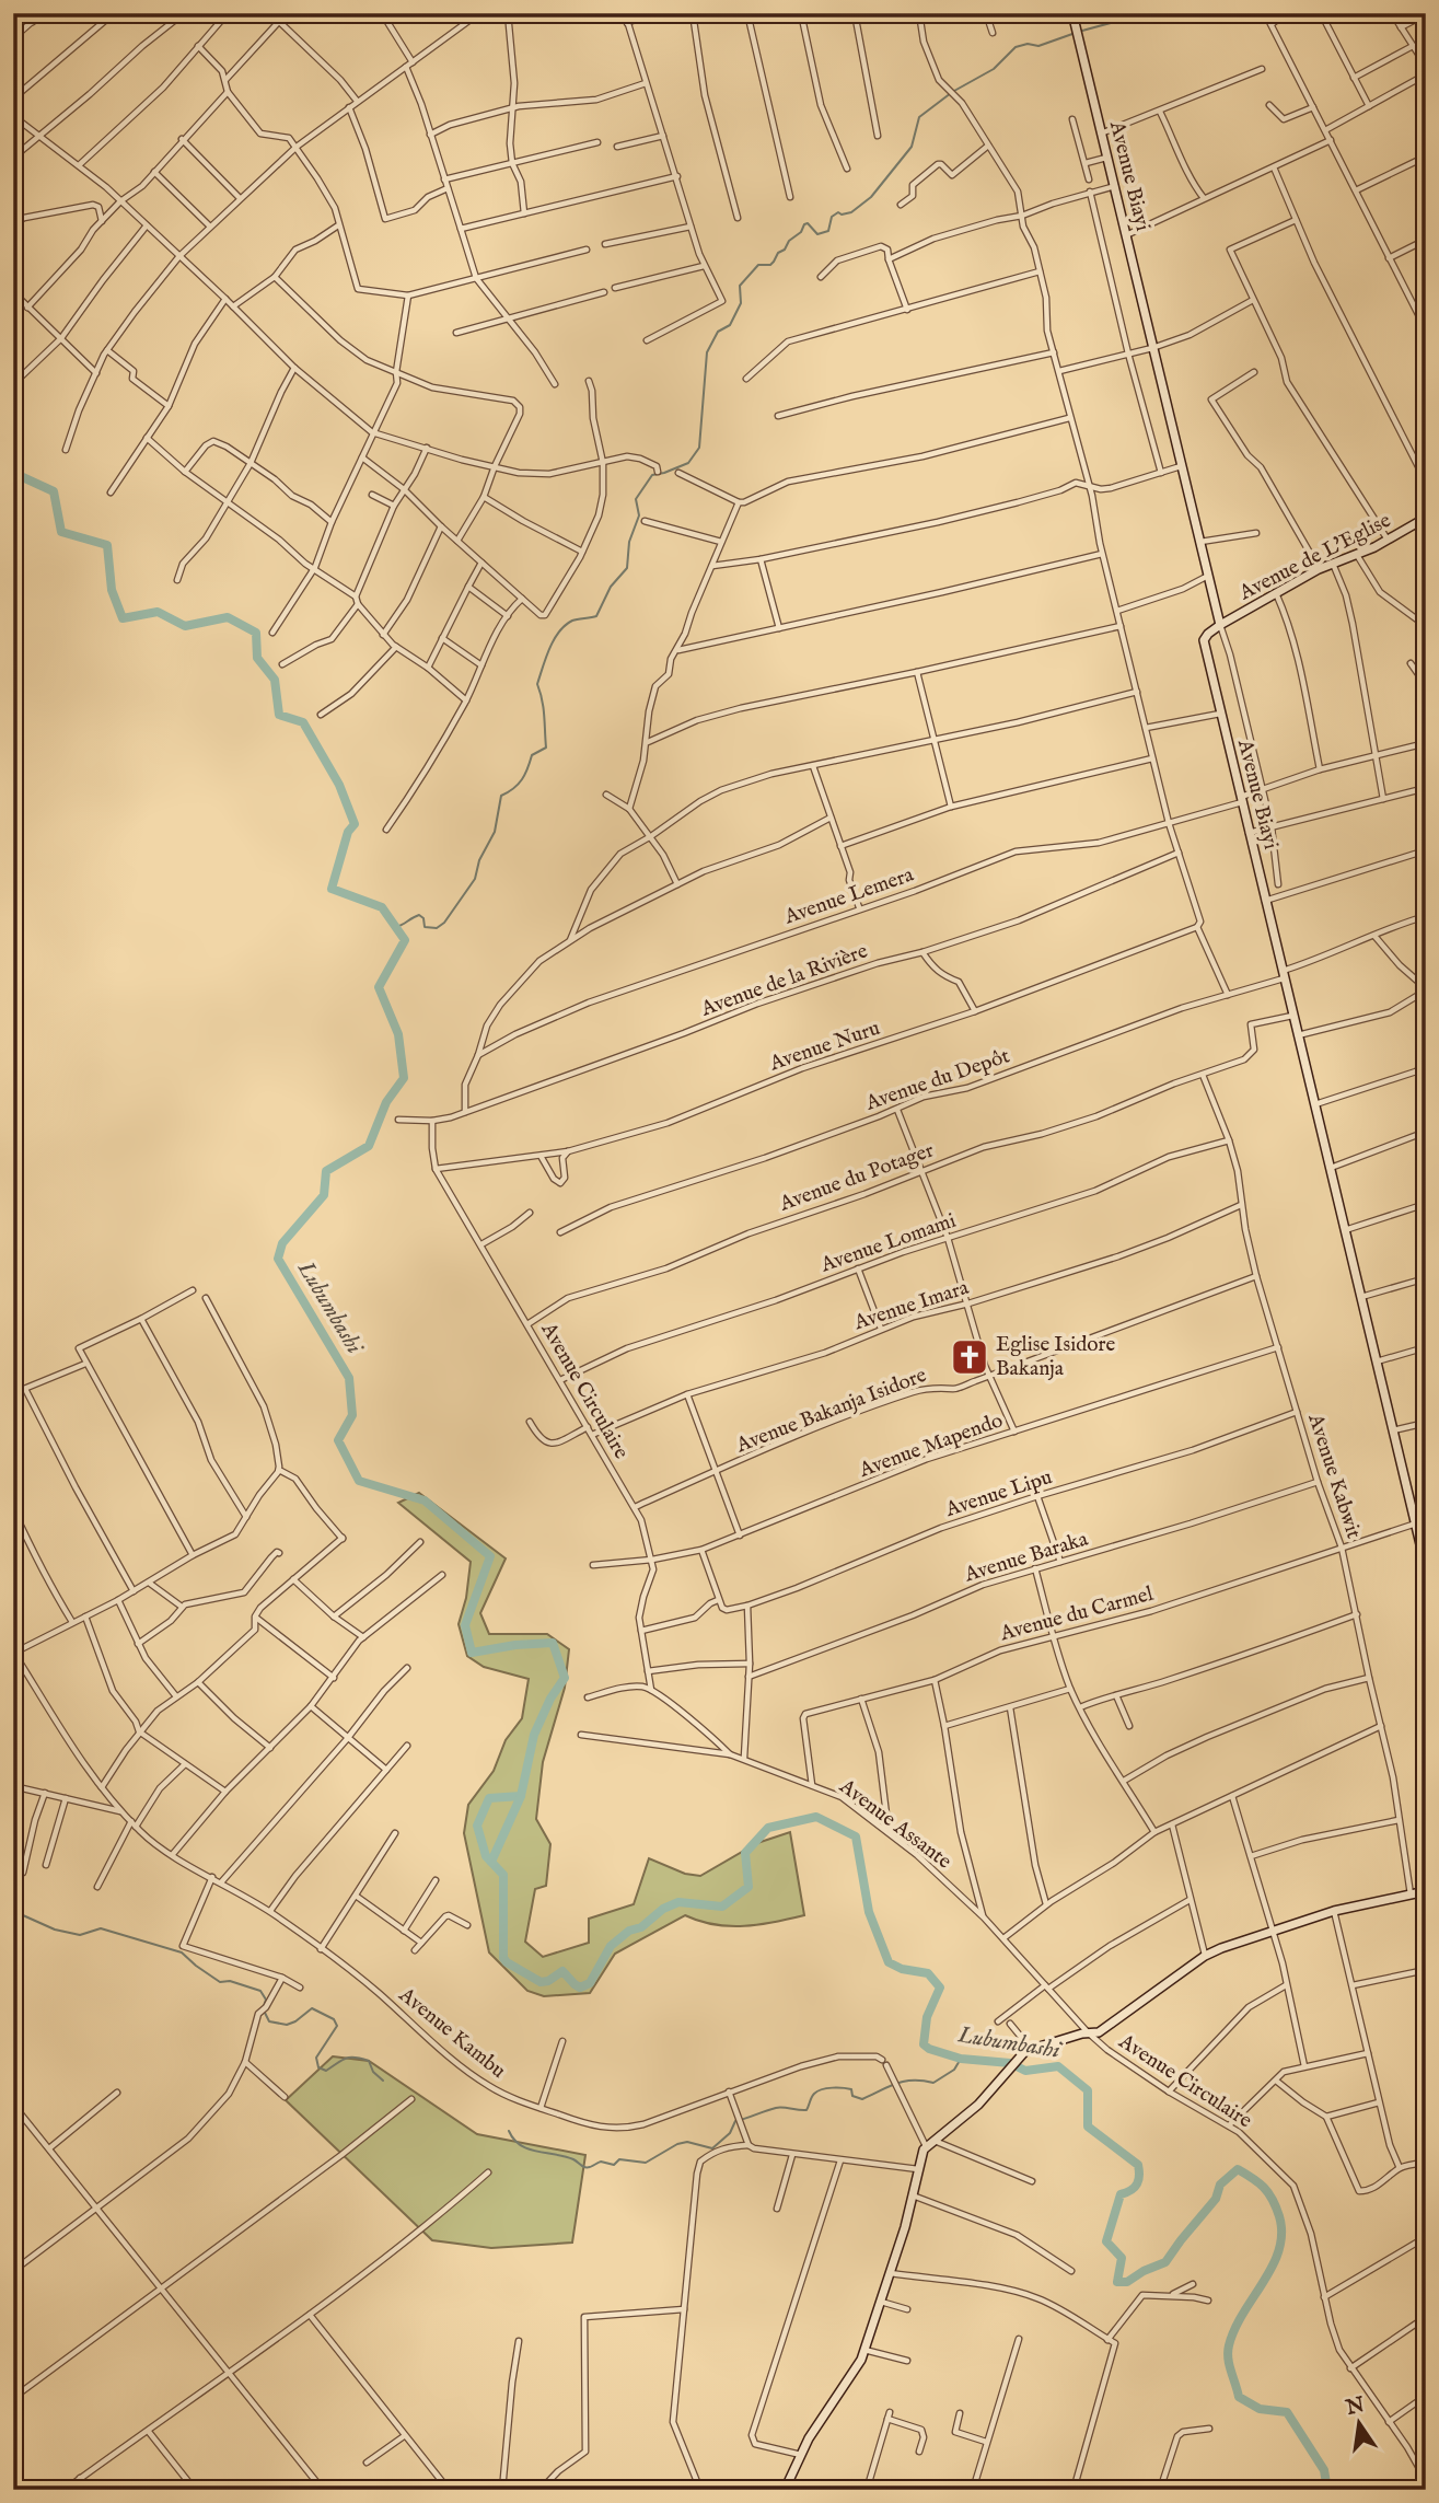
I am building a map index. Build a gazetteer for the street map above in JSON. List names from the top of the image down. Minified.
{"streets":{"street":["Avenue Biayi","Avenue de L'Eglise","Avenue Lemera","Avenue de la Rivière","Avenue Nuru","Avenue du Depôt","Avenue du Potager","Avenue Lomami","Avenue Imara","Avenue Circulaire","Avenue Bakanja Isidore","Avenue Mapendo","Avenue Kabwit","Avenue Lipu","Avenue Baraka","Avenue du Carmel","Avenue Assante","Avenue Kambu"]},"crossings":[["Avenue Biayi","Avenue de L'Eglise"],["Avenue Biayi","Avenue Lemera"],["Avenue Biayi","Avenue du Depôt"],["Avenue Biayi","Avenue du Potager"],["Avenue Biayi","Avenue du Carmel"],["Avenue de la Rivière","Avenue Circulaire"],["Avenue du Potager","Avenue Circulaire"],["Avenue du Potager","Avenue Kabwit"],["Avenue Lomami","Avenue Circulaire"],["Avenue Lomami","Avenue Kabwit"],["Avenue Imara","Avenue Circulaire"],["Avenue Imara","Avenue Kabwit"],["Avenue Circulaire","Avenue Bakanja Isidore"],["Avenue Circulaire","Avenue Mapendo"],["Avenue Circulaire","Avenue Assante"],["Avenue Bakanja Isidore","Avenue Kabwit"],["Avenue Mapendo","Avenue Kabwit"],["Avenue Kabwit","Avenue Lipu"],["Avenue Kabwit","Avenue Baraka"],["Avenue Kabwit","Avenue du Carmel"],["Avenue du Carmel","Avenue Assante"]],"water":["Lubumbashi"],"places":{"church":["Eglise Isidore Bakanja"]},"north":"top"}
